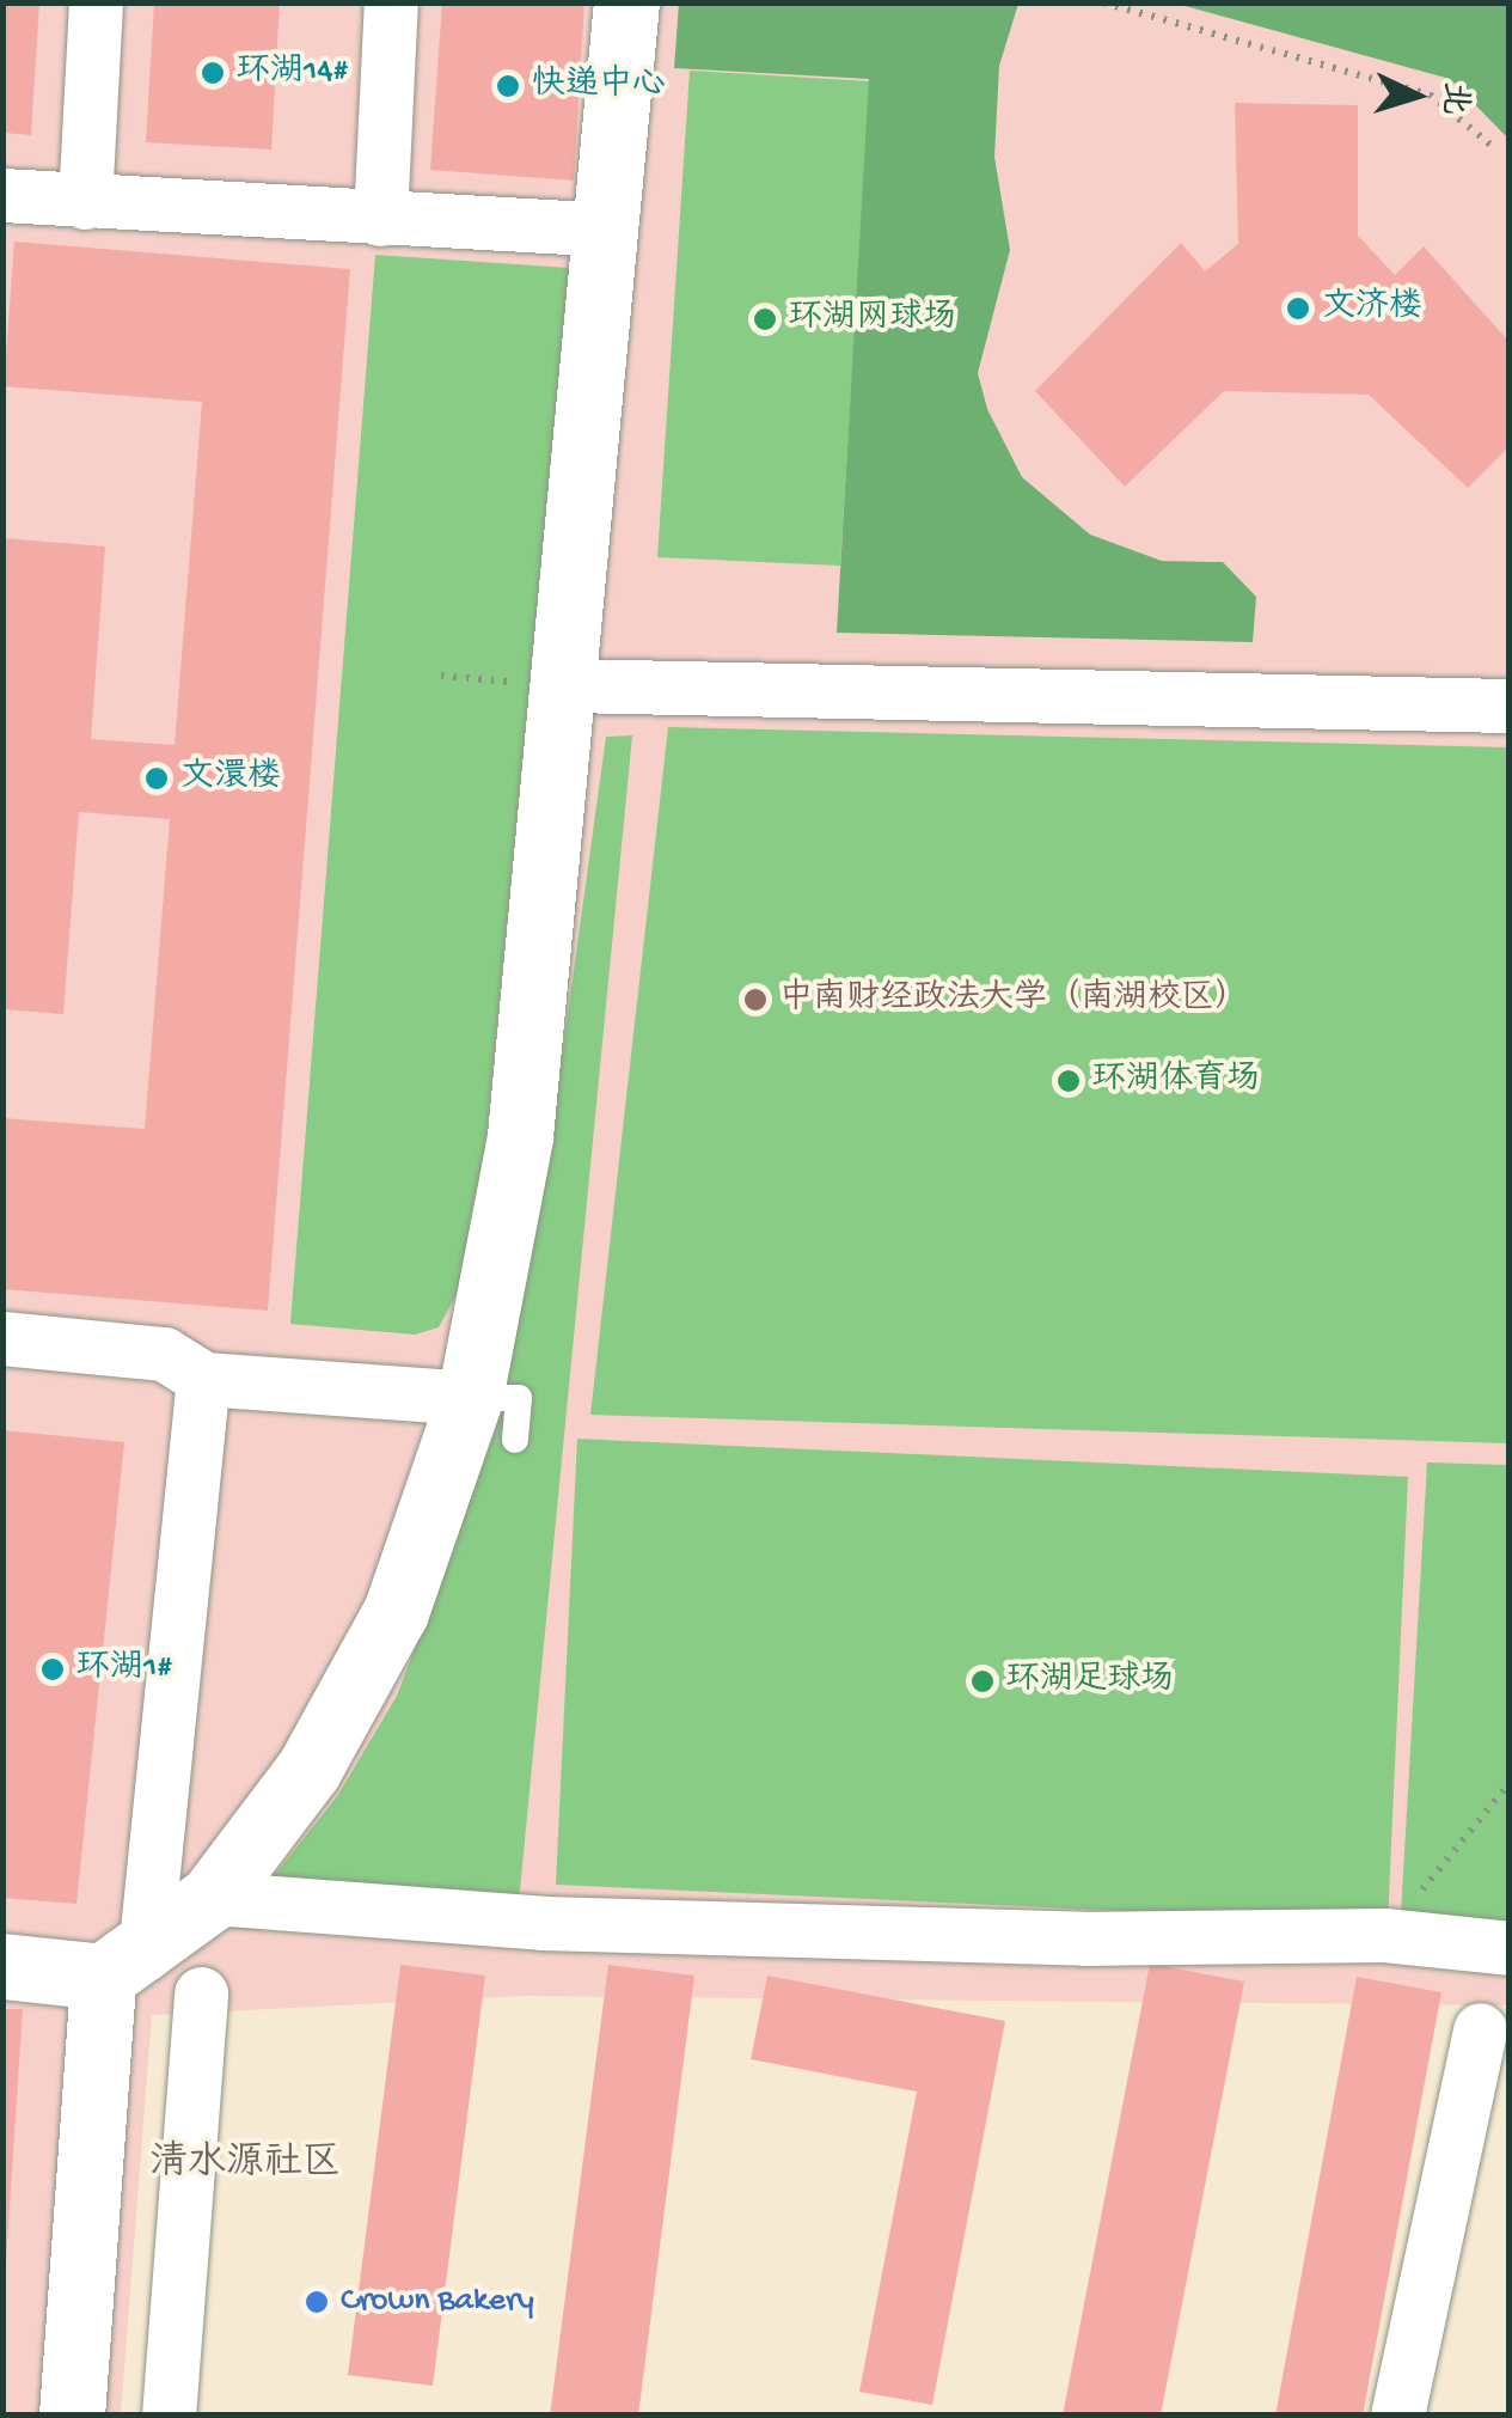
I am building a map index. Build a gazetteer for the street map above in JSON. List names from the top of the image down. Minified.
{"districts":["清水源社区"],"places":["环湖14#","快递中心","文济楼","环湖网球场","文澴楼","中南财经政法大学（南湖校区）","环湖体育场","环湖1#","环湖足球场","Crown Bakery"],"north":"right"}
